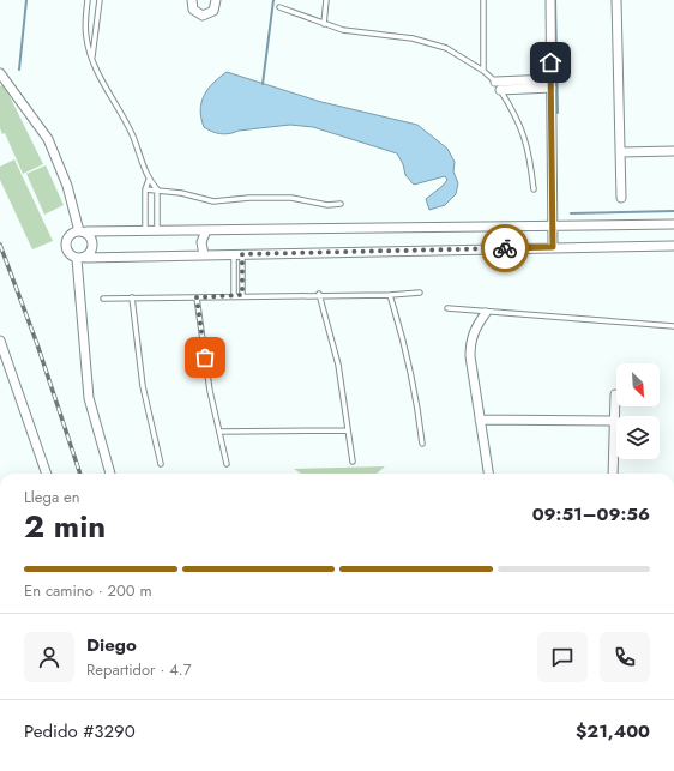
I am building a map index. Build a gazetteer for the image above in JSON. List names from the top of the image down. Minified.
{"north":"bottom right","page":{"heading":["2 min","Llega en","09:51–09:56"],"panel":["Diego","Repartidor · 4.7","Pedido #3290","$21,400"],"bar":"En camino · 200 m"}}
